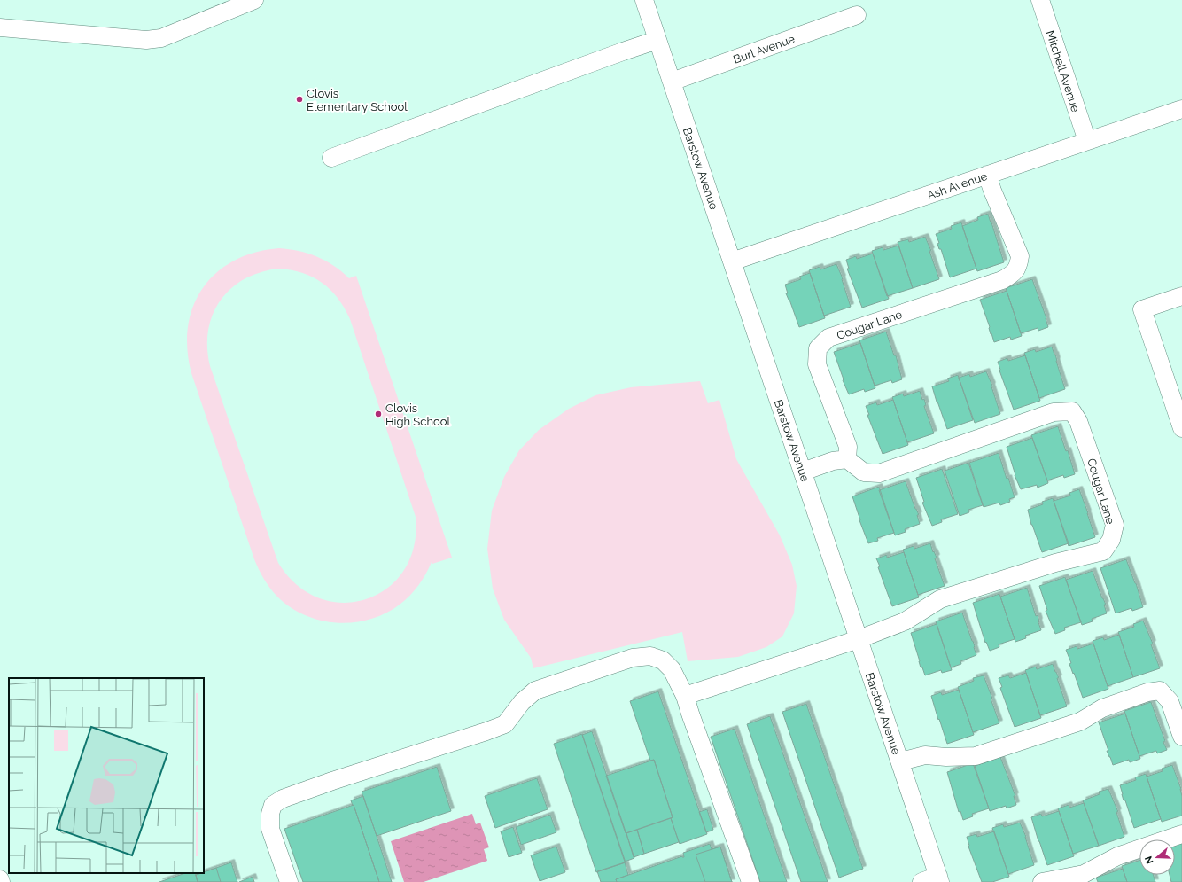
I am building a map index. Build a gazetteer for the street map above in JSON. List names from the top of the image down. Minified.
{"streets":{"street":["Burl Avenue","Mitchell Avenue","Barstow Avenue","Ash Avenue","Cougar Lane"]},"crossings":[["Burl Avenue","Barstow Avenue"],["Mitchell Avenue","Ash Avenue"],["Barstow Avenue","Ash Avenue"],["Barstow Avenue","Cougar Lane"],["Ash Avenue","Cougar Lane"]],"places":["Clovis Elementary School","Clovis High School"],"north":"left"}
